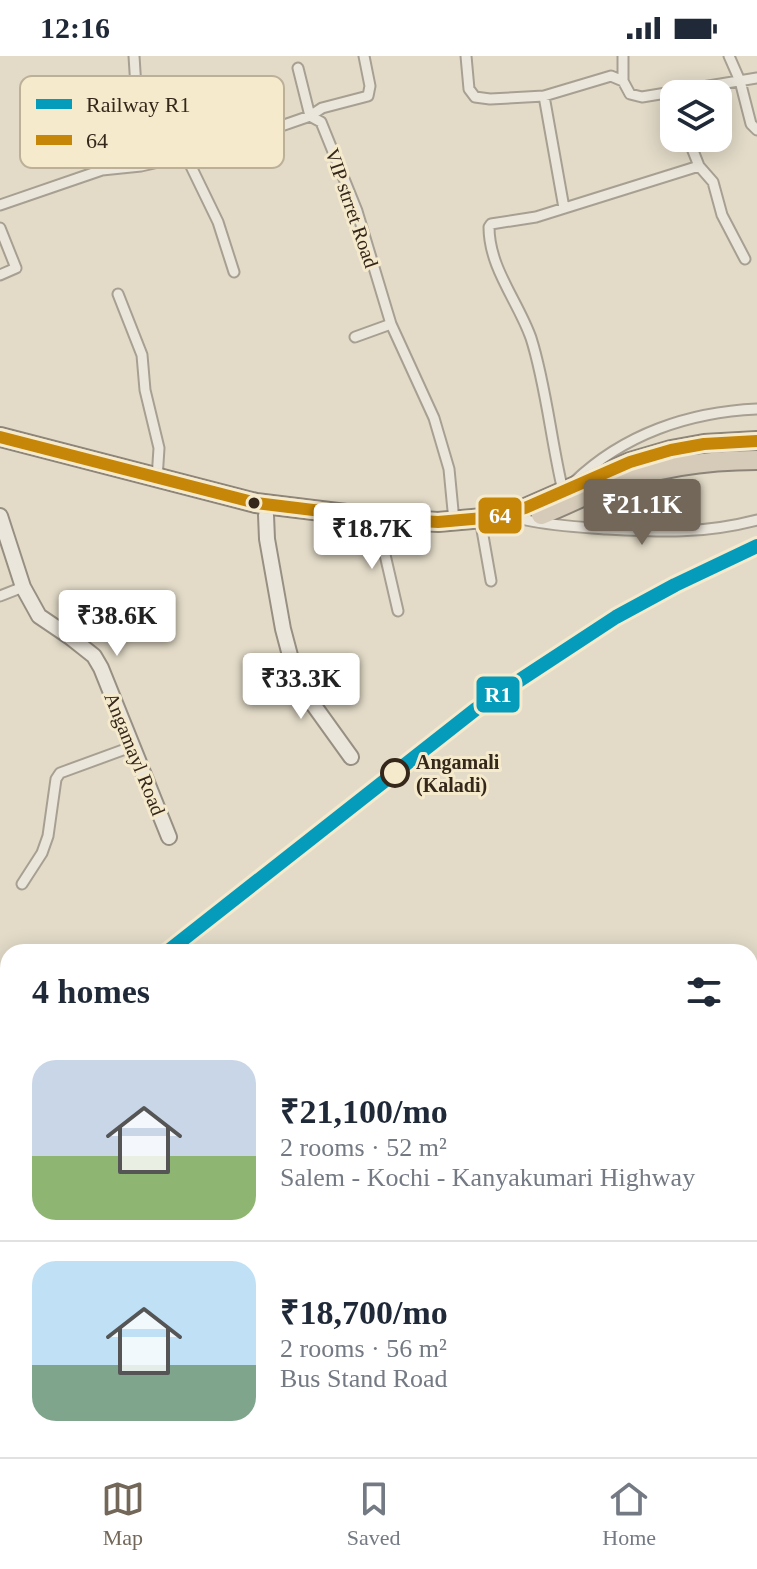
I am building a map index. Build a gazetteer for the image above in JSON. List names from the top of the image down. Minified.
{"streets":{"street":["VIP strret Road","Angamayl Road"]},"places":["Angamali (Kaladi)"],"lines":["transit line 64","rail line R1"],"legend":["Railway R1","64"],"page":{"status":"12:16","price":["₹21.1K","₹18.7K","₹38.6K","₹33.3K"],"heading":"4 homes","list":[{"name":"₹21,100/mo","note":"2 rooms · 52 m² · Salem - Kochi - Kanyakumari Highway"},{"name":"₹18,700/mo","note":"2 rooms · 56 m² · Bus Stand Road"}],"tabs":["Map","Saved","Home"]}}
